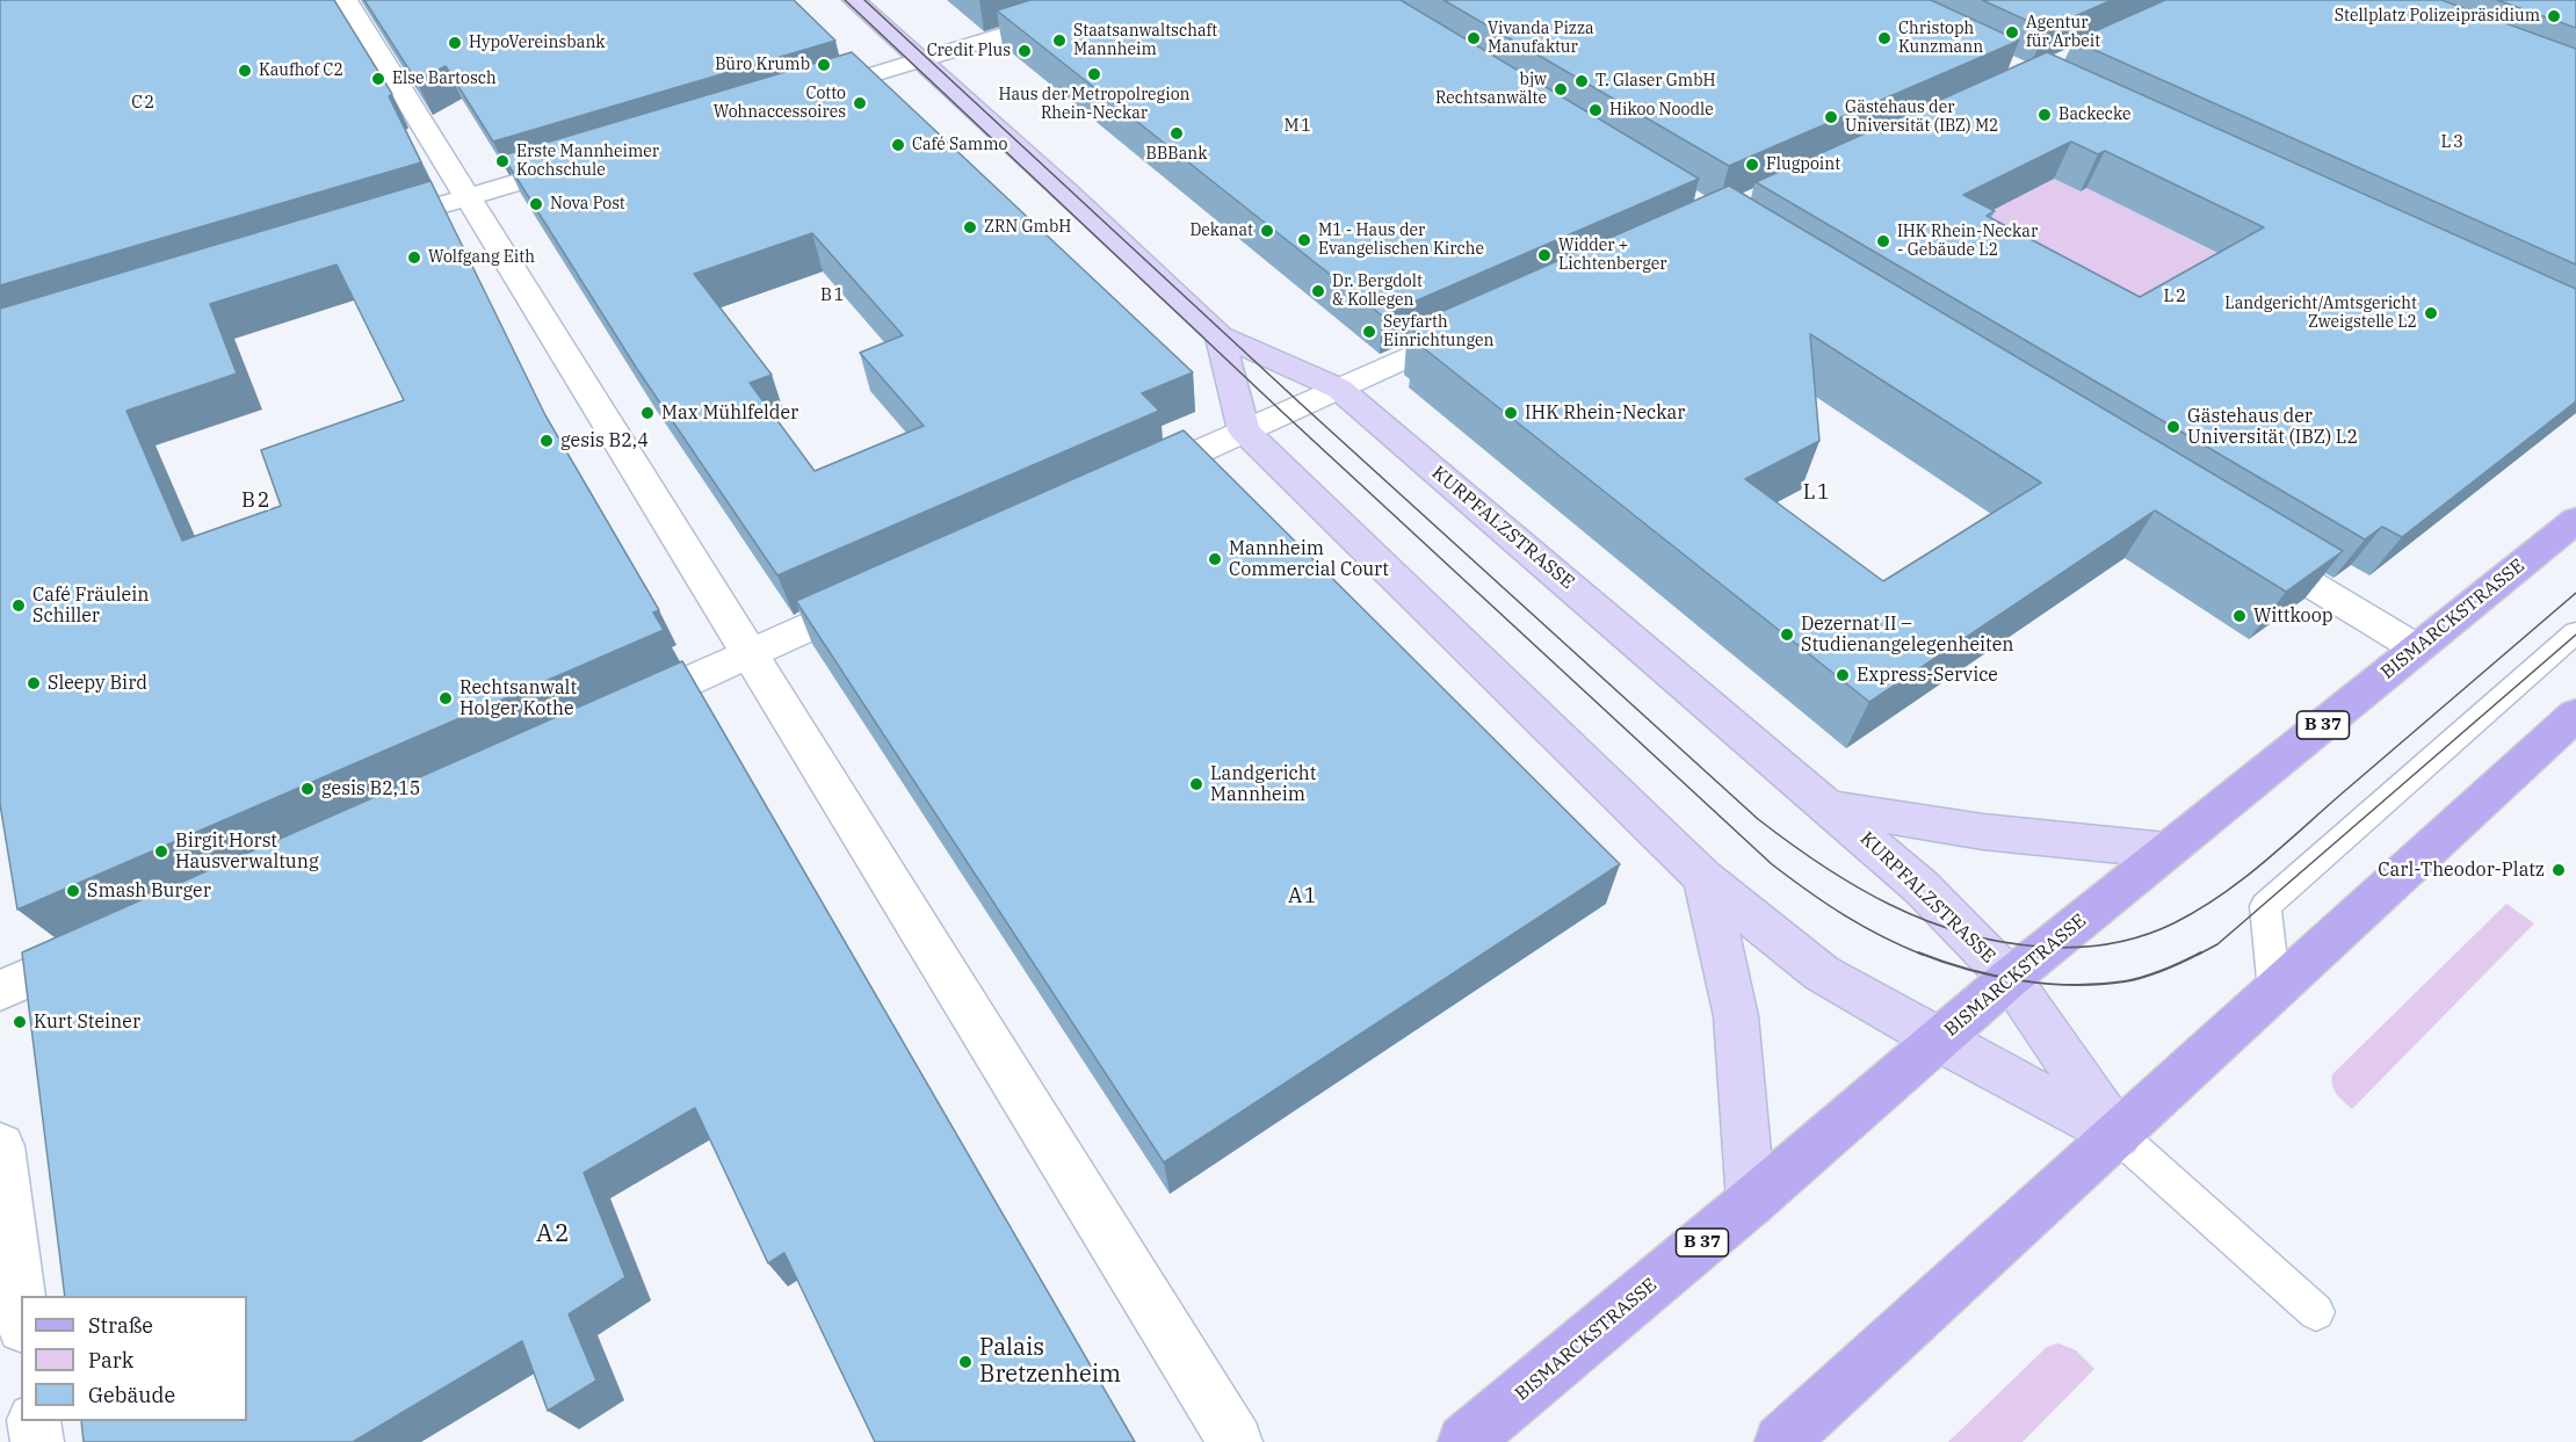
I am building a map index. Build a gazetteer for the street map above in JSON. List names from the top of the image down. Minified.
{"streets":{"main road":["BISMARCKSTRASSE","B 37"],"street":["KURPFALZSTRASSE"]},"crossings":[["KURPFALZSTRASSE","BISMARCKSTRASSE"]],"districts":["C2","M1","L3","B1","L2","L1","B2","A1","A2"],"places":["Stellplatz Polizeipräsidium","Agentur für Arbeit","Vivanda Pizza Manufaktur","Christoph Kunzmann","Staatsanwaltschaft Mannheim","HypoVereinsbank","Credit Plus","Büro Krumb","Kaufhof C2","Haus der Metropolregion Rhein-Neckar","Else Bartosch","T. Glaser GmbH","bjw Rechtsanwälte","Cotto Wohnaccessoires","Hikoo Noodle","Backecke","Gästehaus der Universität (IBZ) M2","BBBank","Café Sammo","Erste Mannheimer Kochschule","Flugpoint","Nova Post","ZRN GmbH","Dekanat","M1 - Haus der Evangelischen Kirche","IHK Rhein-Neckar - Gebäude L2","Widder + Lichtenberger","Wolfgang Eith","Dr. Bergdolt & Kollegen","Landgericht/Amtsgericht Zweigstelle L2","Seyfarth Einrichtungen","Max Mühlfelder","IHK Rhein-Neckar","Gästehaus der Universität (IBZ) L2","gesis B2,4","Mannheim Commercial Court","Café Fräulein Schiller","Wittkoop","Dezernat II – Studienangelegenheiten","Express-Service","Sleepy Bird","Rechtsanwalt Holger Kothe","Landgericht Mannheim","gesis B2,15","Birgit Horst Hausverwaltung","Carl-Theodor-Platz","Smash Burger","Kurt Steiner","Palais Bretzenheim"],"legend":["Straße","Park","Gebäude"]}
